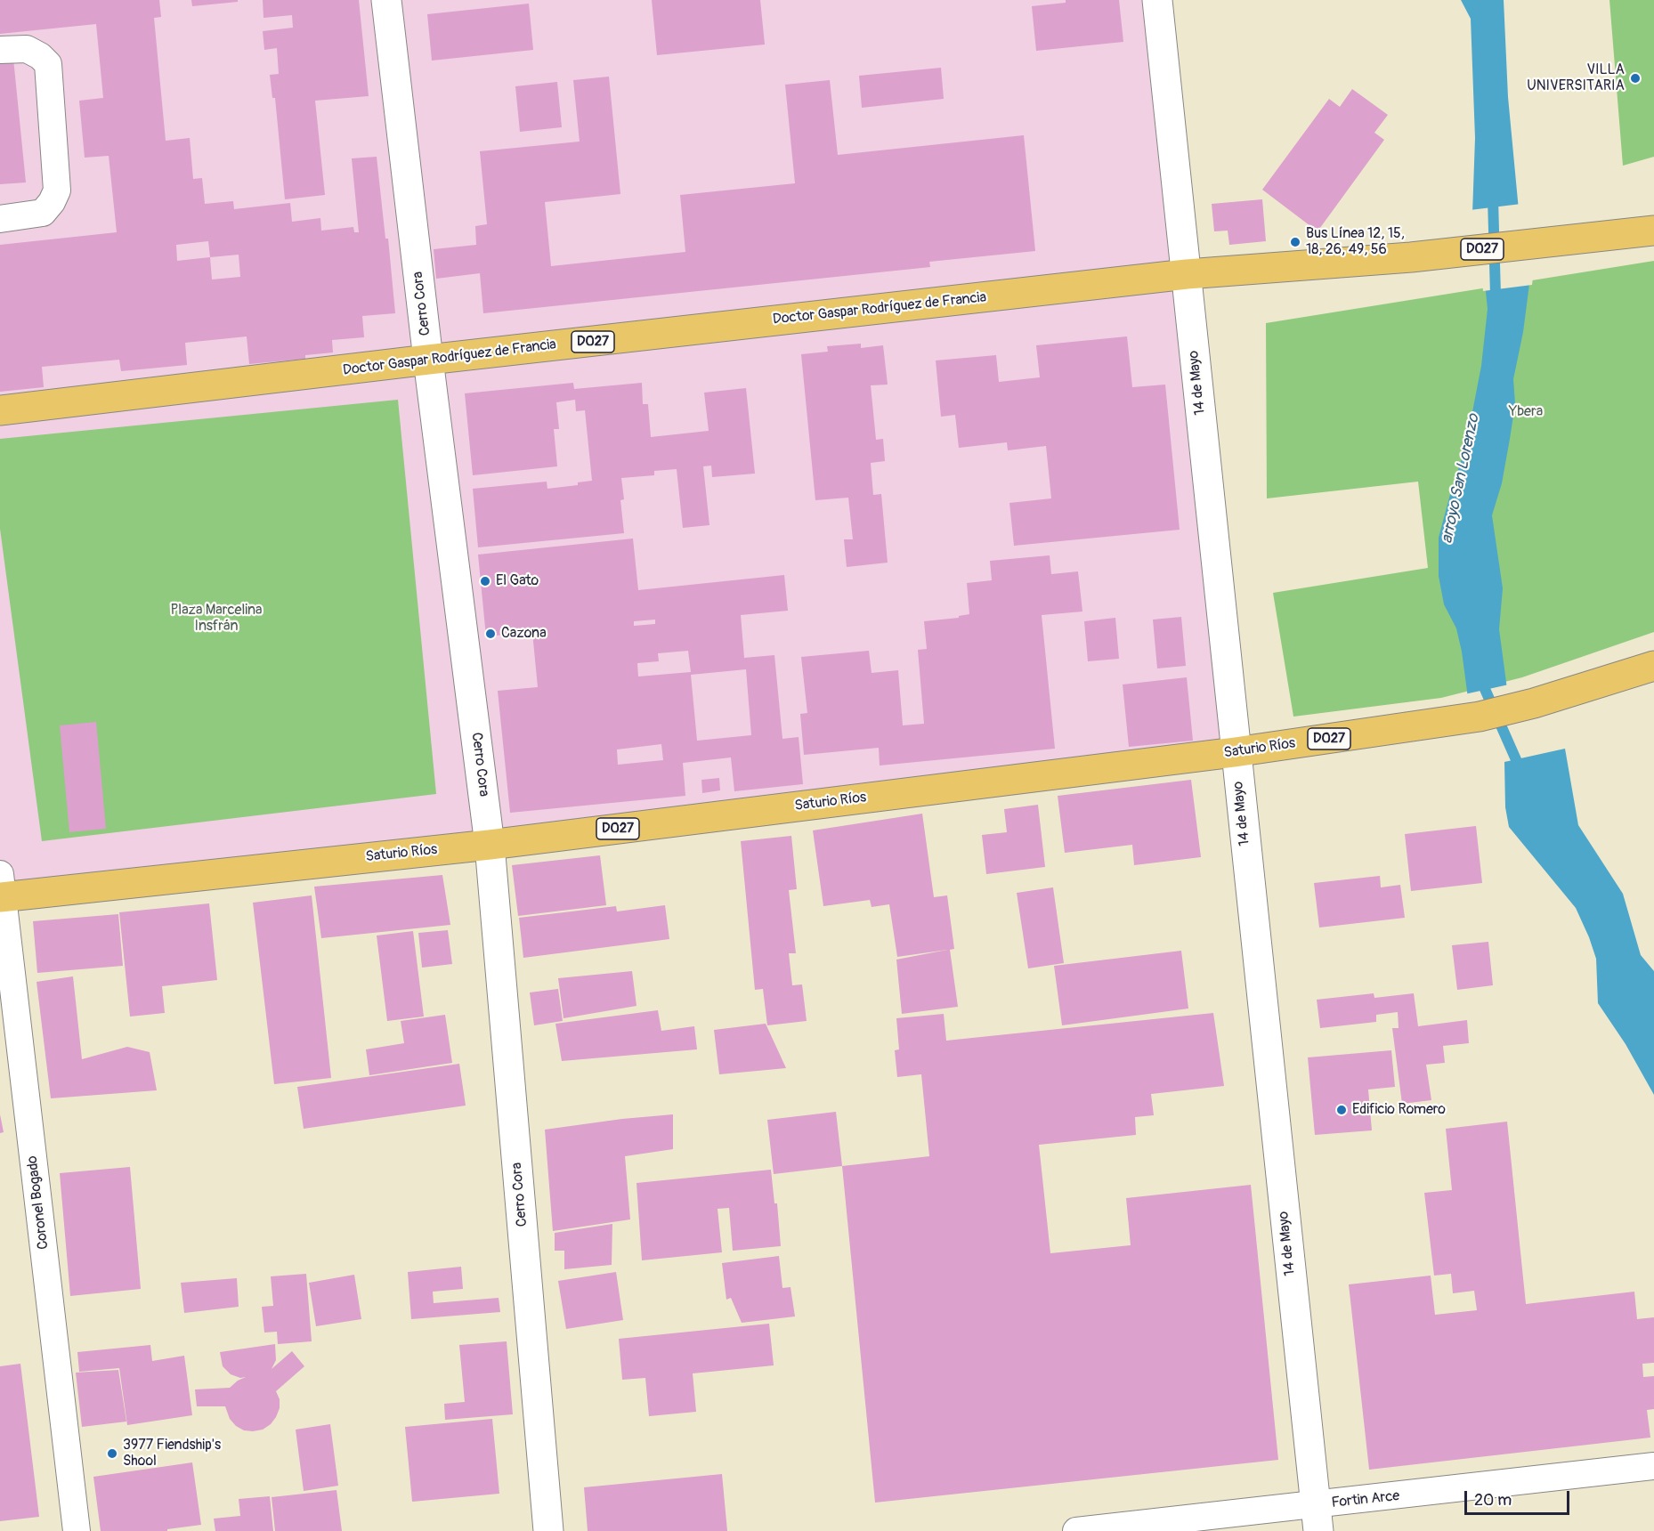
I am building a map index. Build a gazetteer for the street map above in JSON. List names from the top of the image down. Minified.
{"streets":{"highway":["D027","Doctor Gaspar Rodríguez de Francia","Saturio Ríos"],"street":["Cerro Cora","14 de Mayo","Coronel Bogado","Fortin Arce"]},"crossings":[["D027","Doctor Gaspar Rodríguez de Francia"],["D027","14 de Mayo"],["Cerro Cora","Doctor Gaspar Rodríguez de Francia"],["Cerro Cora","Saturio Ríos"],["Doctor Gaspar Rodríguez de Francia","14 de Mayo"],["14 de Mayo","Saturio Ríos"],["14 de Mayo","Fortin Arce"],["Saturio Ríos","Coronel Bogado"]],"water":["arroyo San Lorenzo"],"parks":["Ybera","Plaza Marcelina Insfrán"],"places":["VILLA UNIVERSITARIA","Bus Línea 12, 15, 18, 26, 49, 56","El Gato","Cazona","Edificio Romero","3977 Fiendship's Shool"],"scale_bar":"20 m"}
